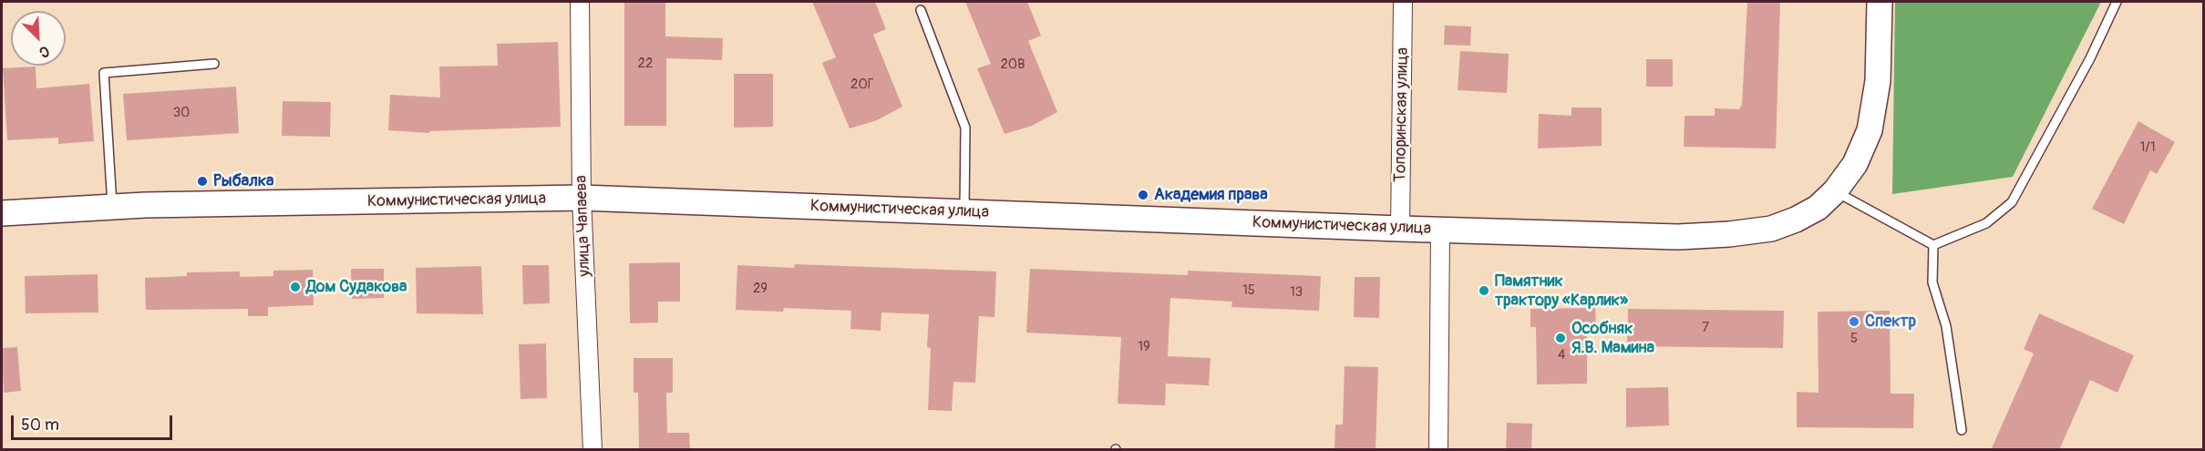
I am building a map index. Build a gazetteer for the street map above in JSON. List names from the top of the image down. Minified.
{"streets":{"main road":["Коммунистическая улица"],"street":["Топоринская улица","улица Чапаева"]},"crossings":[["Топоринская улица","Коммунистическая улица"],["Коммунистическая улица","улица Чапаева"]],"places":["Рыбалка","Академия права","Дом Судакова","Памятник трактору «Карлик»","Спектр","Особняк Я.В. Мамина"],"house_numbers":["22","20В","20Г","30","1/1","29","15","13","7","5","19","4"],"scale_bar":"50 m","north":"bottom right"}
